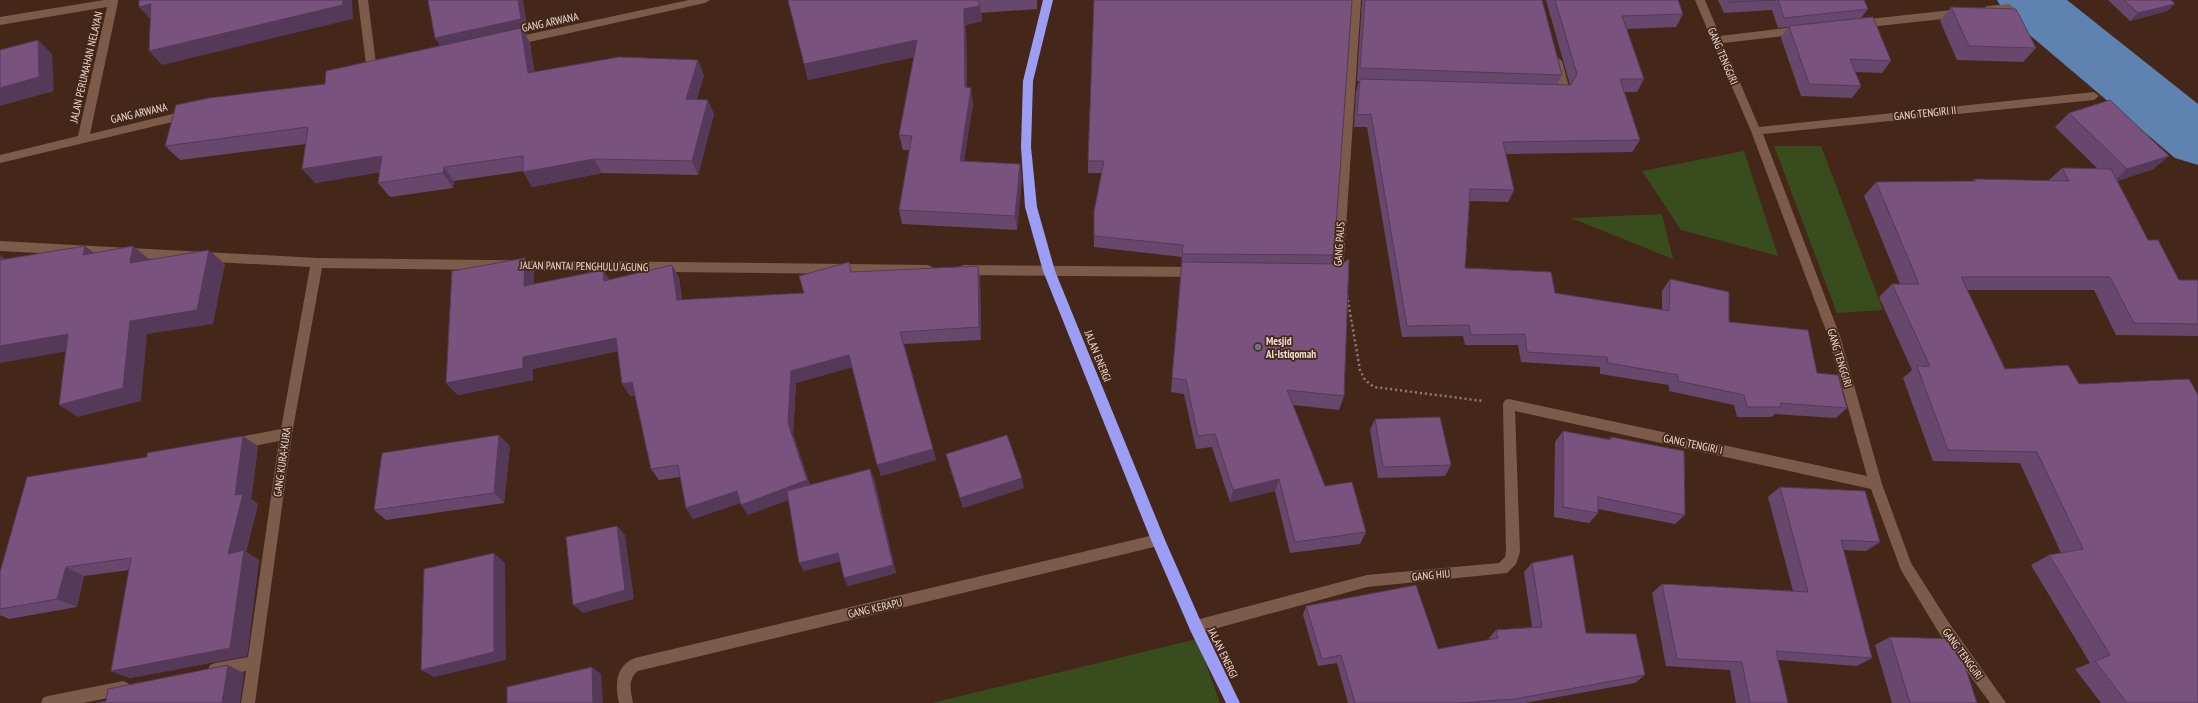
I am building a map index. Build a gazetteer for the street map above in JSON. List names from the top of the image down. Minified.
{"streets":{"highway":["JALAN ENERGI"],"street":["GANG ARWANA","GANG TENGGIRI","JALAN PERUMAHAN NELAYAN","GANG TENGIRI II","GANG PAUS","JALAN PANTAI PENGHULU AGUNG","GANG TENGIRI I","GANG KURA-KURA","GANG HIU","GANG KERAPU"]},"crossings":[["GANG ARWANA","JALAN PERUMAHAN NELAYAN"],["GANG TENGGIRI","GANG TENGIRI II"],["GANG TENGGIRI","GANG TENGIRI I"],["JALAN PANTAI PENGHULU AGUNG","GANG KURA-KURA"],["JALAN ENERGI","GANG HIU"],["JALAN ENERGI","GANG KERAPU"],["GANG TENGIRI I","GANG HIU"]],"places":["Mesjid Al-Istiqomah"]}
